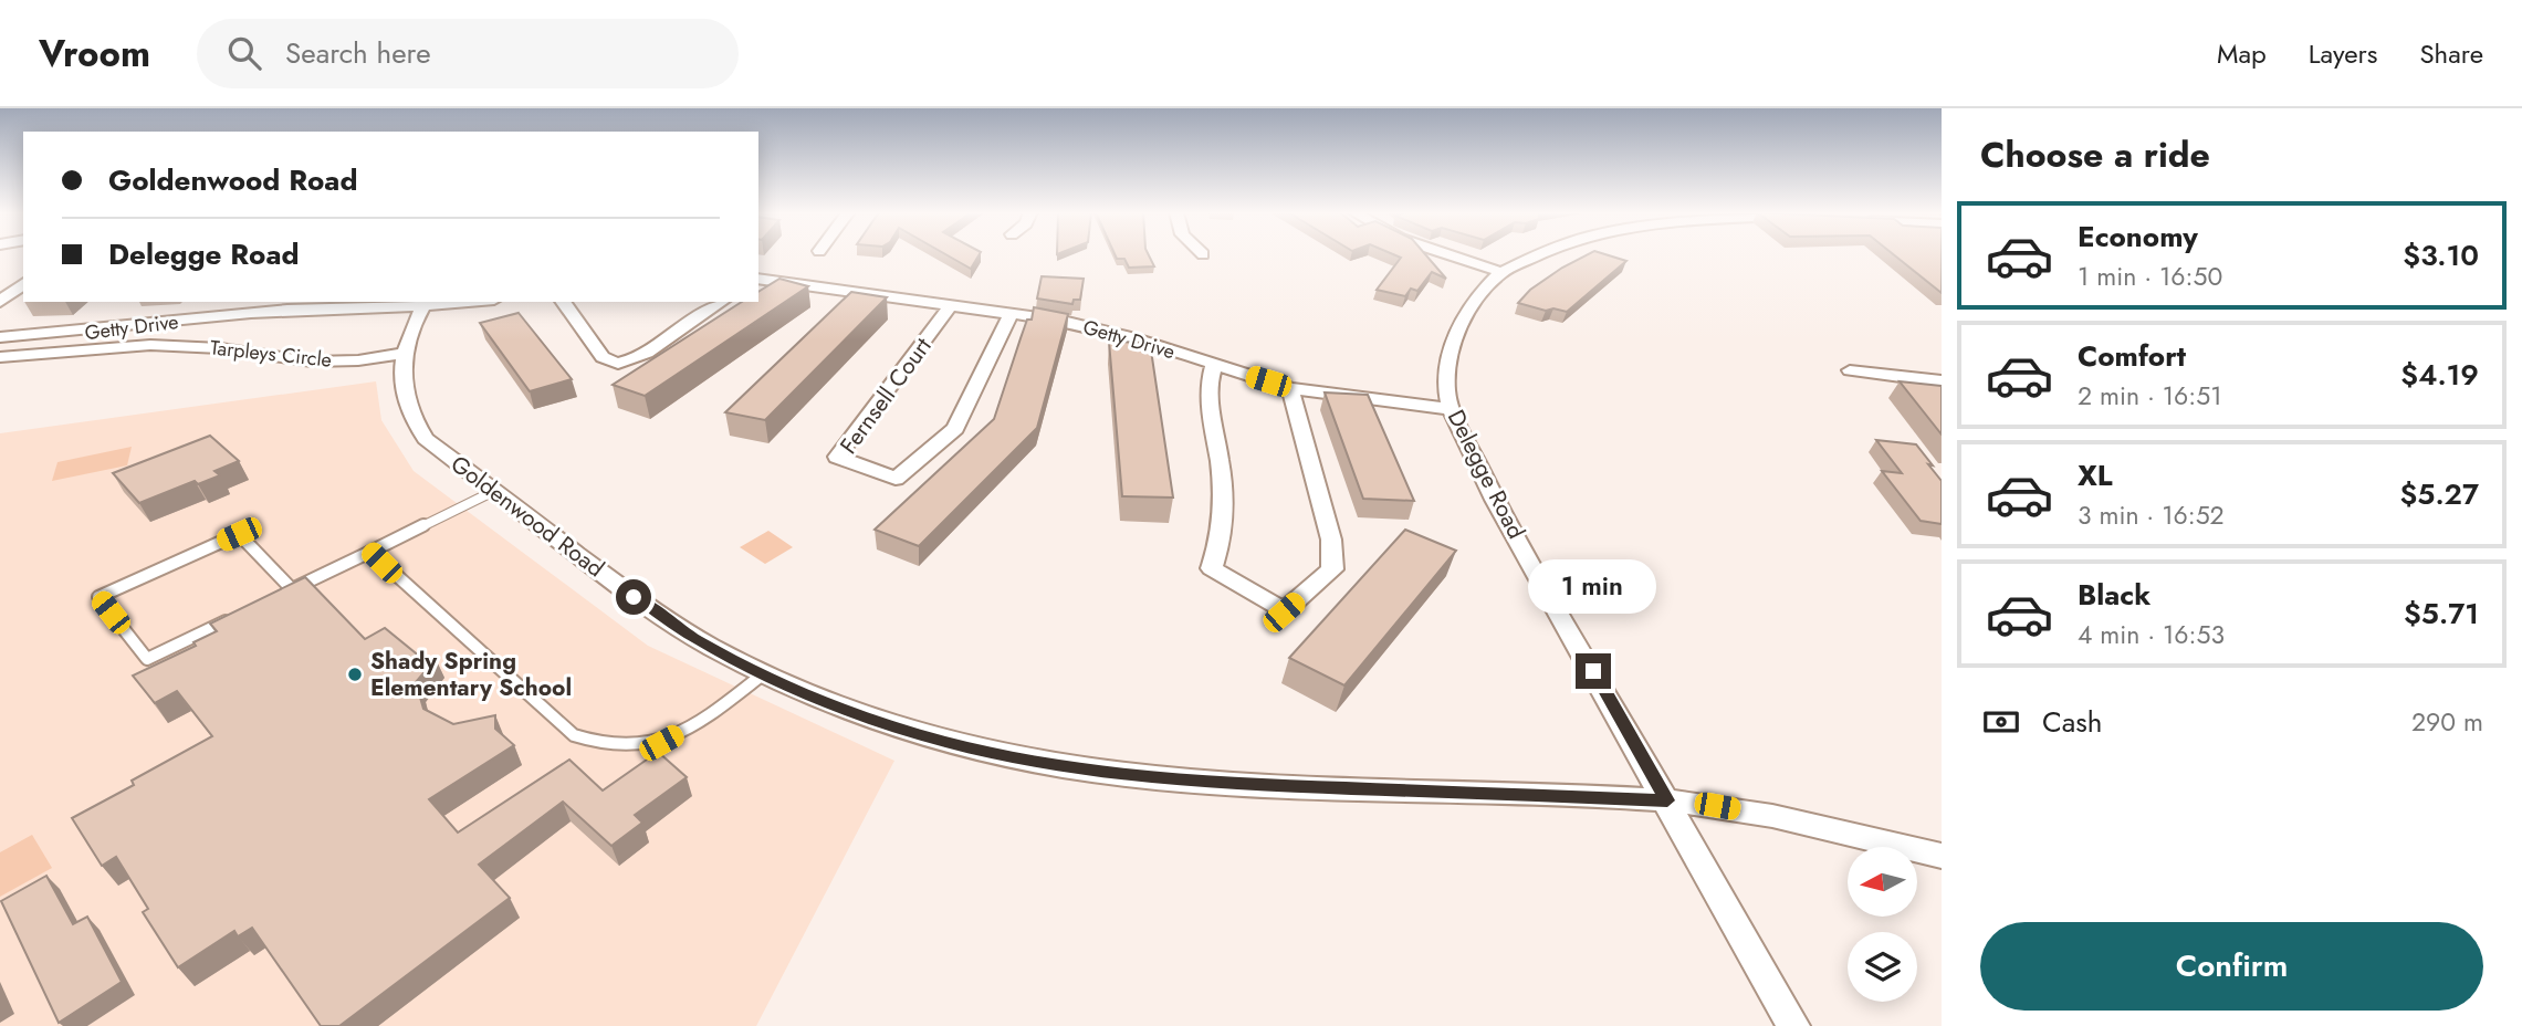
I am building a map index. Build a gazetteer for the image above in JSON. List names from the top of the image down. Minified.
{"streets":{"street":["Getty Drive","Tarpleys Circle","Fernsell Court","Delegge Road","Goldenwood Road"]},"crossings":[["Getty Drive","Fernsell Court"],["Getty Drive","Delegge Road"],["Getty Drive","Goldenwood Road"],["Tarpleys Circle","Goldenwood Road"],["Delegge Road","Goldenwood Road"]],"places":["Shady Spring Elementary School"],"north":"left","page":{"header":"Vroom","search":"Search here","nav":["Map","Layers","Share"],"heading":"Choose a ride","banner":["Goldenwood Road","Delegge Road"],"list":[{"name":"Economy","note":"1 min · 16:50","value":"$3.10"},{"name":"Comfort","note":"2 min · 16:51","value":"$4.19"},{"name":"XL","note":"3 min · 16:52","value":"$5.27"},{"name":"Black","note":"4 min · 16:53","value":"$5.71"}],"bubble":"1 min","pay":["Cash","290 m"],"buttons":"Confirm"}}
